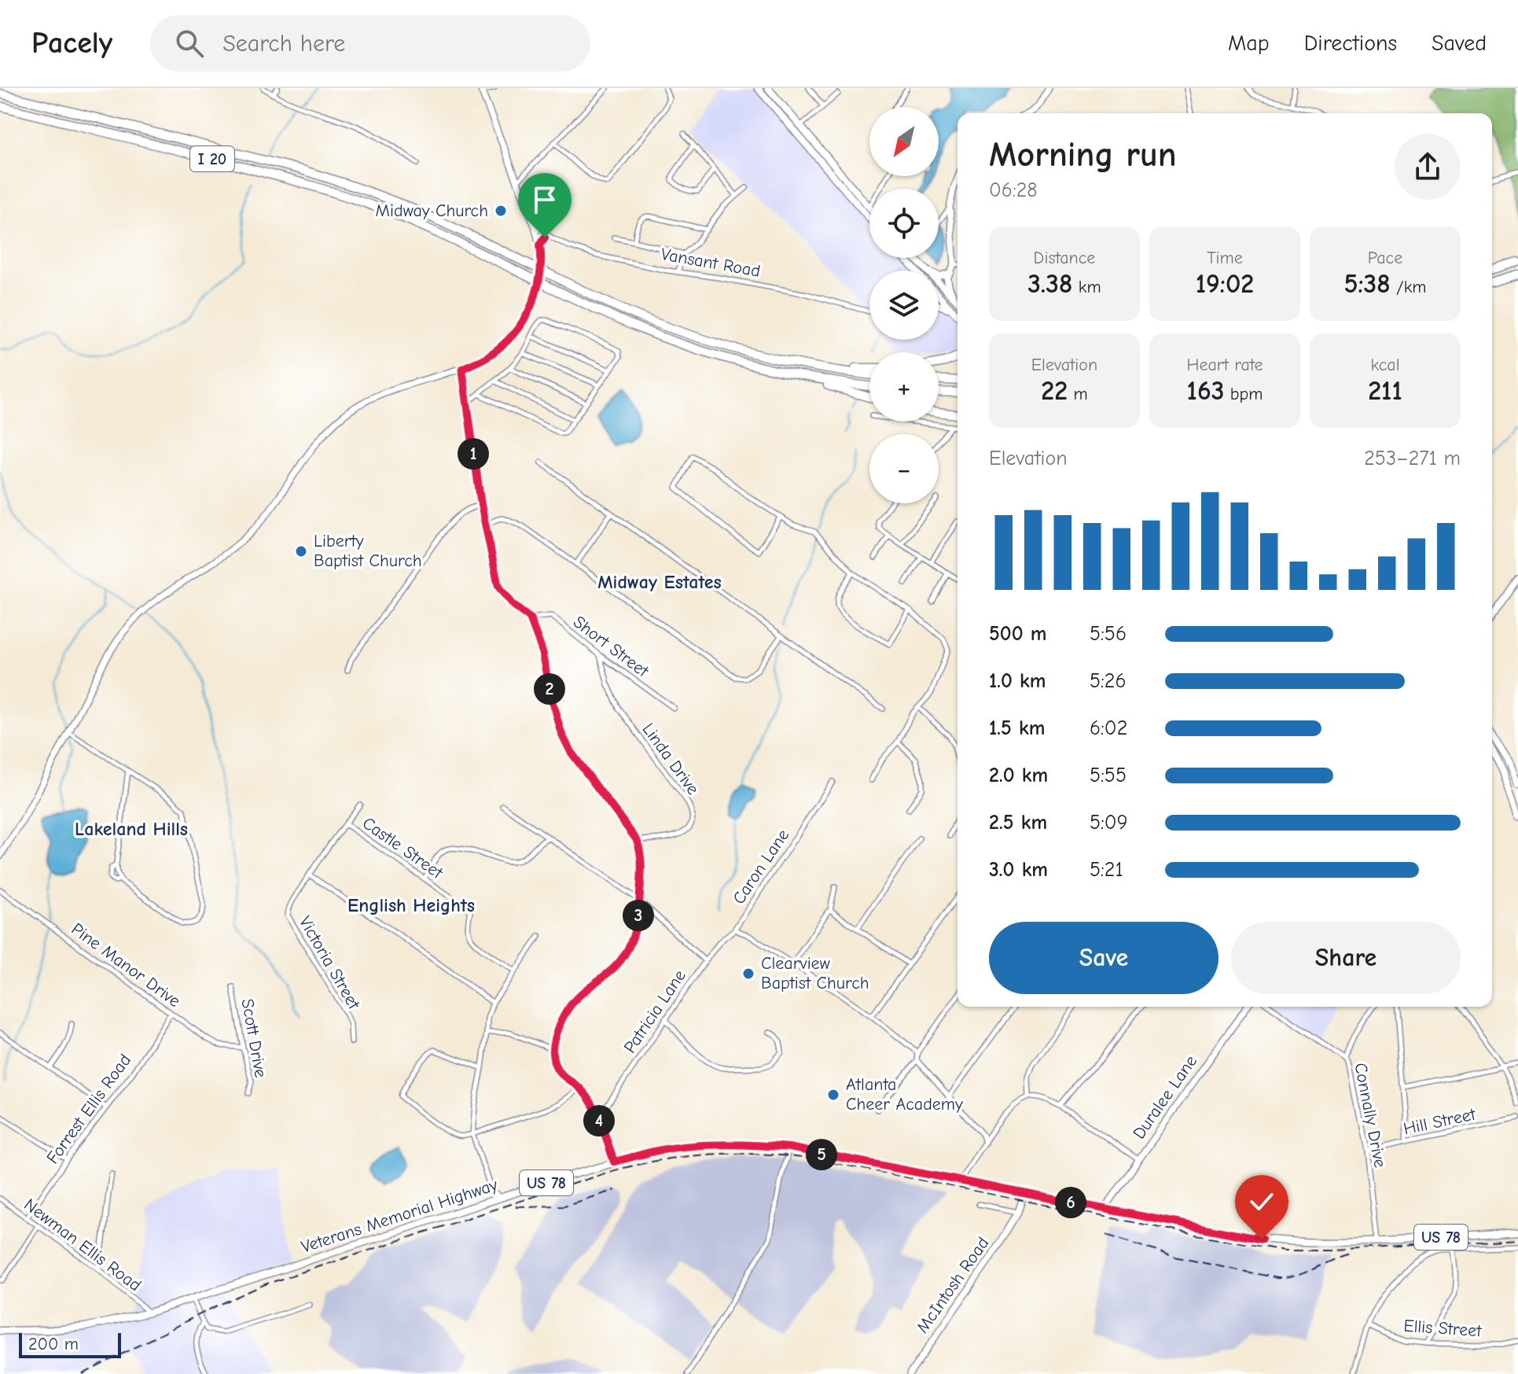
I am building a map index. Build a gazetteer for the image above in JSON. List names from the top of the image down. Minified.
{"streets":{"highway":["I 20"],"main road":["US 78","Veterans Memorial Highway"],"street":["Vansant Road","Short Street","Linda Drive","Castle Street","Caron Lane","Victoria Street","Pine Manor Drive","Patricia Lane","Scott Drive","Duralee Lane","Forrest Ellis Road","Connally Drive","Hill Street","Newman Ellis Road","McIntosh Road","Ellis Street"]},"crossings":[["Short Street","Linda Drive"],["Castle Street","Victoria Street"],["Caron Lane","Patricia Lane"],["Pine Manor Drive","Scott Drive"],["Pine Manor Drive","Forrest Ellis Road"],["Duralee Lane","Veterans Memorial Highway"],["Forrest Ellis Road","Newman Ellis Road"],["Connally Drive","Hill Street"],["Connally Drive","Veterans Memorial Highway"],["Veterans Memorial Highway","Newman Ellis Road"],["Veterans Memorial Highway","McIntosh Road"]],"districts":["Midway Estates","Lakeland Hills","English Heights"],"places":["Midway Church","Liberty Baptist Church","Clearview Baptist Church","Atlanta Cheer Academy"],"scale_bar":"200 m","north":"bottom left","page":{"header":"Pacely","search":"Search here","nav":["Map","Directions","Saved"],"map_buttons":["+","−"],"heading":["Morning run","06:28"],"stats":[["Distance","3.38 km"],["Time","19:02"],["Pace","5:38 /km"],["Elevation","22 m"],["Heart rate","163 bpm"],["kcal","211"]],"chart":["Elevation","253–271 m"],"pins":["1","2","3","4","5","6"],"list":[{"name":"500 m","note":"5:56"},{"name":"1.0 km","note":"5:26"},{"name":"1.5 km","note":"6:02"},{"name":"2.0 km","note":"5:55"},{"name":"2.5 km","note":"5:09"},{"name":"3.0 km","note":"5:21"}],"buttons":["Save","Share"],"scale":"200 m"}}
